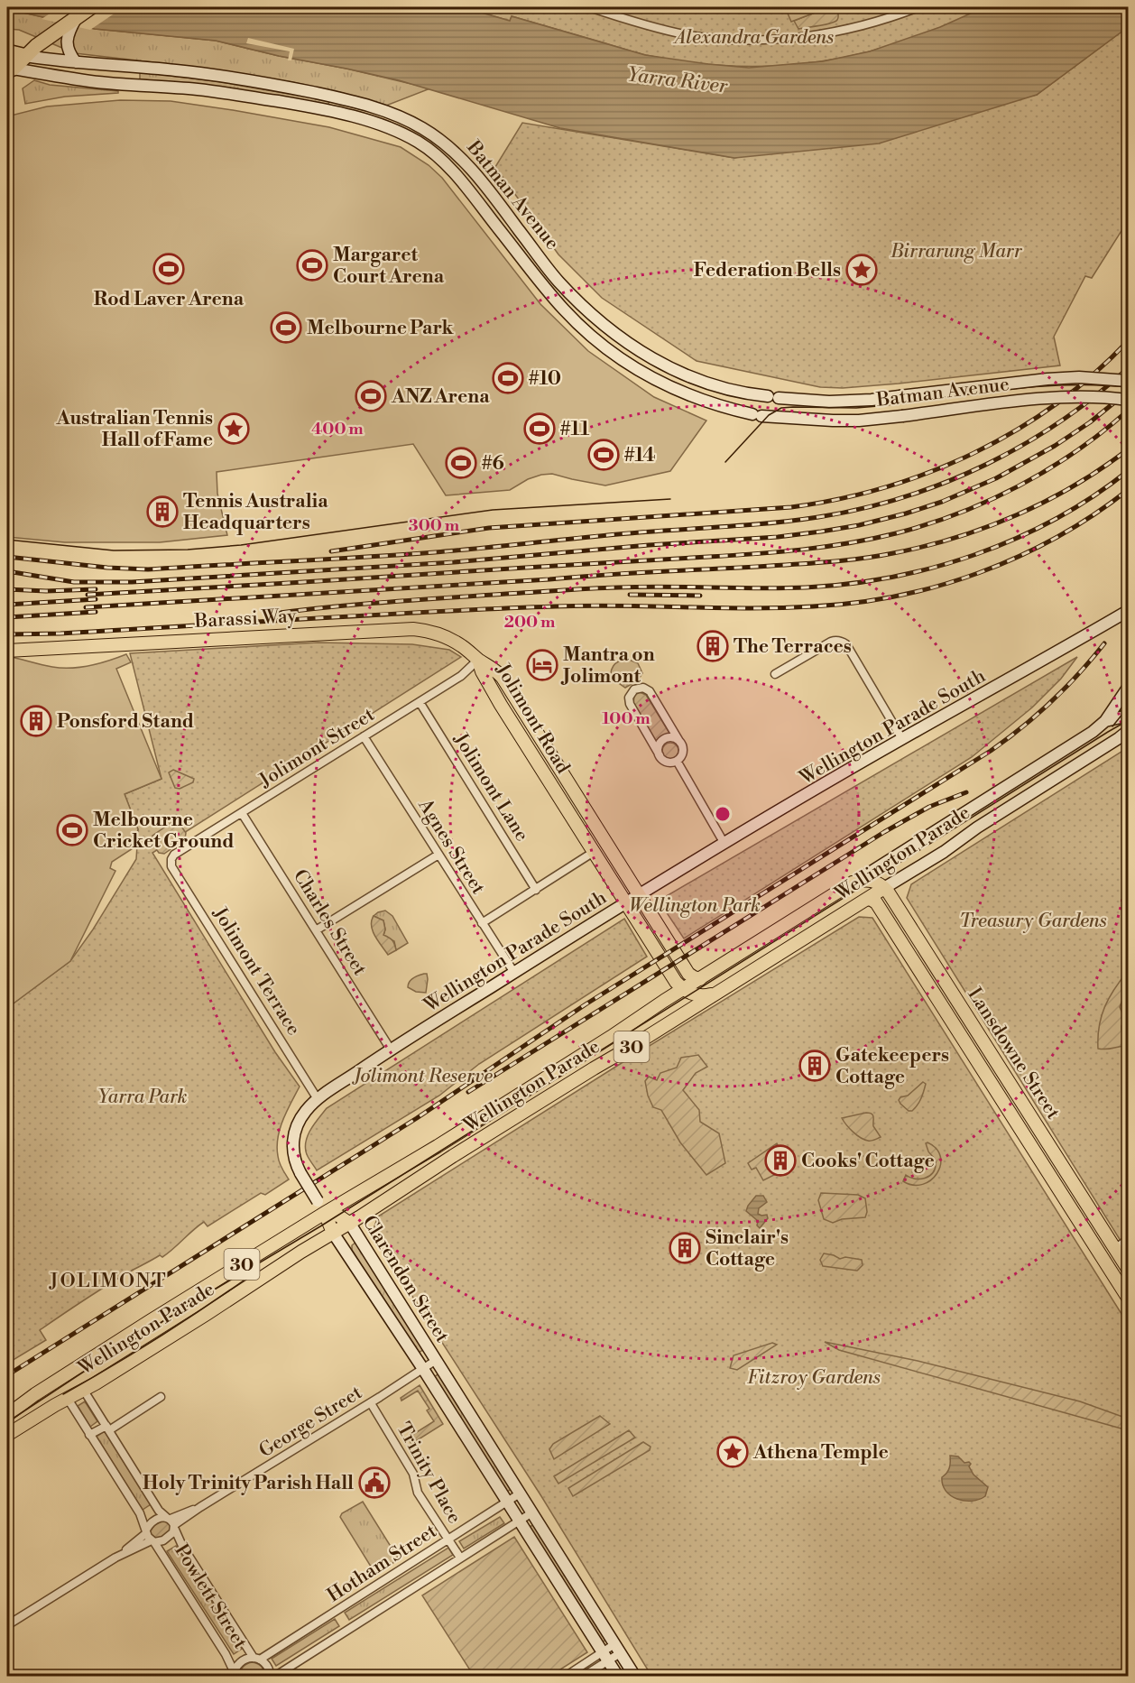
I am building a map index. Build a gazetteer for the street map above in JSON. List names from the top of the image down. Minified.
{"streets":{"main road":["Barassi Way","Jolimont Road","Wellington Parade","30","Lansdowne Street","Clarendon Street","Powlett Street"],"street":["Batman Avenue","Wellington Parade South","Jolimont Street","Jolimont Lane","Agnes Street","Charles Street","Jolimont Terrace","George Street","Trinity Place","Hotham Street"]},"crossings":[["Barassi Way","Jolimont Road"],["Barassi Way","Jolimont Street"],["Jolimont Road","Wellington Parade South"],["Jolimont Road","Jolimont Street"],["Jolimont Road","Wellington Parade"],["Wellington Parade South","Agnes Street"],["Wellington Parade South","Wellington Parade"],["Wellington Parade South","Charles Street"],["Wellington Parade South","Jolimont Terrace"],["Wellington Parade South","Clarendon Street"],["Jolimont Street","Jolimont Lane"],["Jolimont Street","Agnes Street"],["Jolimont Street","Charles Street"],["Jolimont Street","Jolimont Terrace"],["Wellington Parade","30"],["Wellington Parade","Lansdowne Street"],["Wellington Parade","Clarendon Street"],["Wellington Parade","Powlett Street"],["Clarendon Street","George Street"],["Clarendon Street","Hotham Street"],["George Street","Trinity Place"],["George Street","Powlett Street"],["Trinity Place","Hotham Street"],["Hotham Street","Powlett Street"]],"districts":["JOLIMONT"],"water":["Yarra River"],"parks":["Alexandra Gardens","Birrarung Marr","Wellington Park","Treasury Gardens","Jolimont Reserve","Yarra Park","Fitzroy Gardens"],"places":{"sports":["Margaret Court Arena","Rod Laver Arena","Melbourne Park","#10","ANZ Arena","#11","#14","#6","Melbourne Cricket Ground"],"place":["Federation Bells","Australian Tennis Hall of Fame","Athena Temple"],"building":["Tennis Australia Headquarters","The Terraces","Ponsford Stand","Gatekeepers Cottage","Cooks' Cottage","Sinclair's Cottage"],"hotel":["Mantra on Jolimont"],"public building":["Holy Trinity Parish Hall"]},"rings":["400 m","300 m","200 m","100 m"]}
